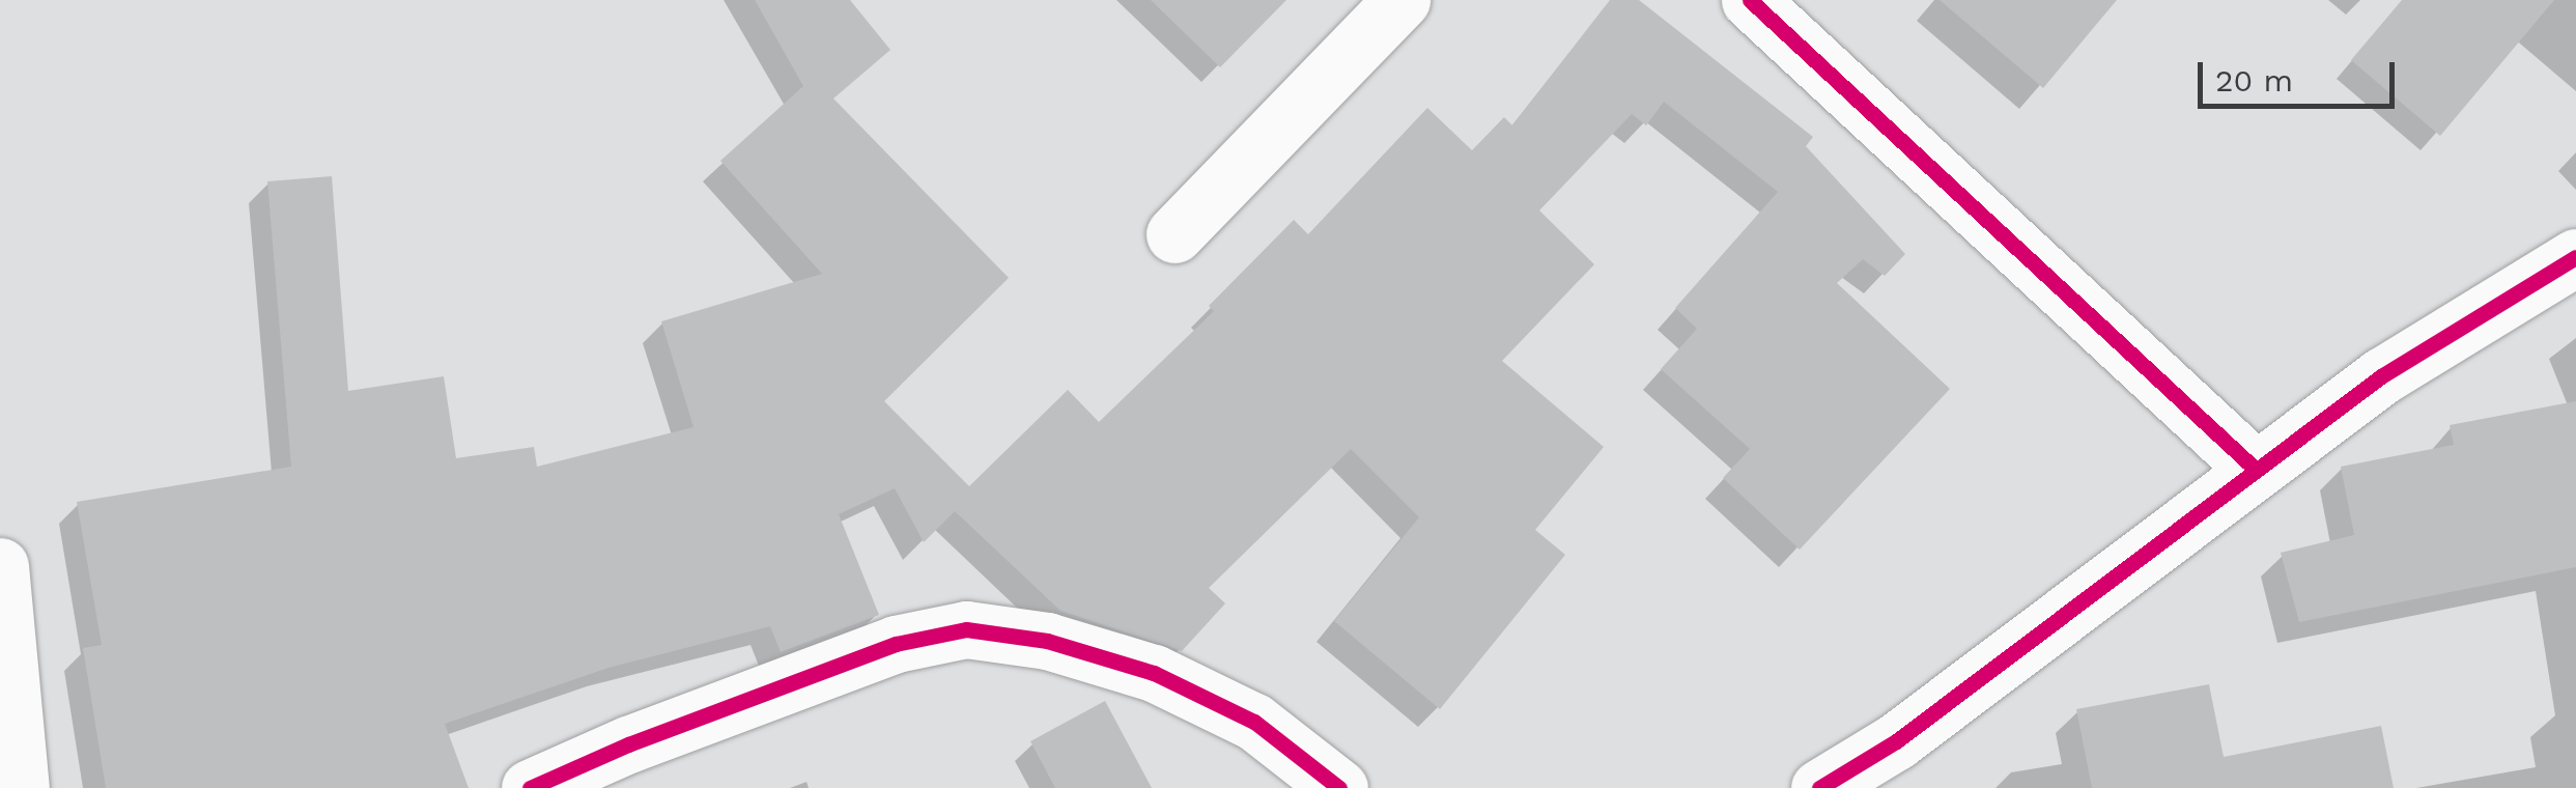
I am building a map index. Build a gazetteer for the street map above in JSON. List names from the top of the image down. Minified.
{"scale_bar":"20 m"}
